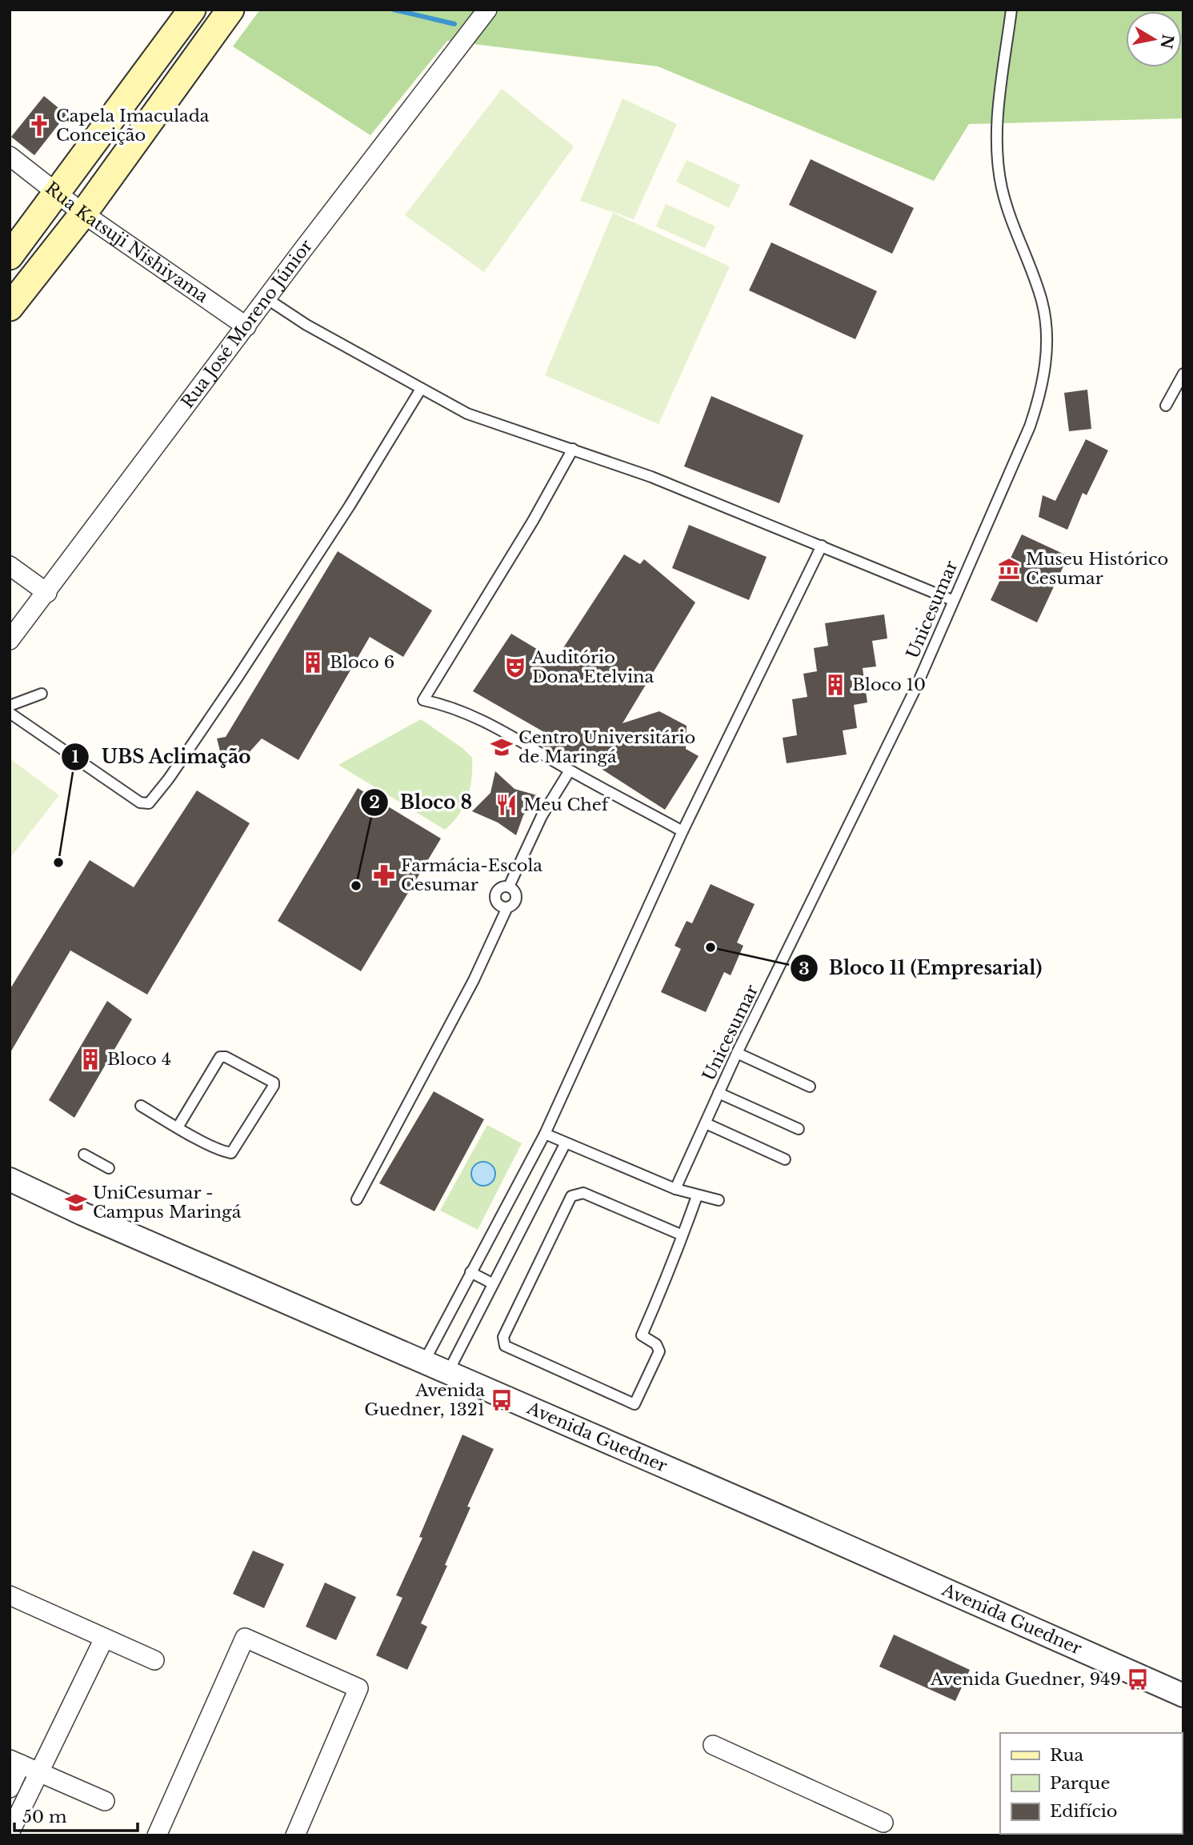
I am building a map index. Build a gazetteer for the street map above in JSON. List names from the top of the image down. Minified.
{"streets":{"street":["Rua Katsuji Nishiyama","Rua José Moreno Júnior","Avenida Guedner"],"lane":["Unicesumar"]},"crossings":[["Rua Katsuji Nishiyama","Rua José Moreno Júnior"]],"places":{"church":["Capela Imaculada Conceição"],"museum":["Museu Histórico Cesumar"],"building":["Bloco 6","Bloco 10","Bloco 4"],"theatre":["Auditório Dona Etelvina"],"school or university":["Centro Universitário de Maringá","UniCesumar - Campus Maringá"],"restaurant":["Meu Chef"],"other":["UBS Aclimação","Bloco 8","Bloco 11 (Empresarial)"],"pharmacy":["Farmácia-Escola Cesumar"],"bus stop":["Avenida Guedner, 1321","Avenida Guedner, 949"]},"legend":["Rua","Parque","Edifício"],"scale_bar":"50 m","north":"right"}
